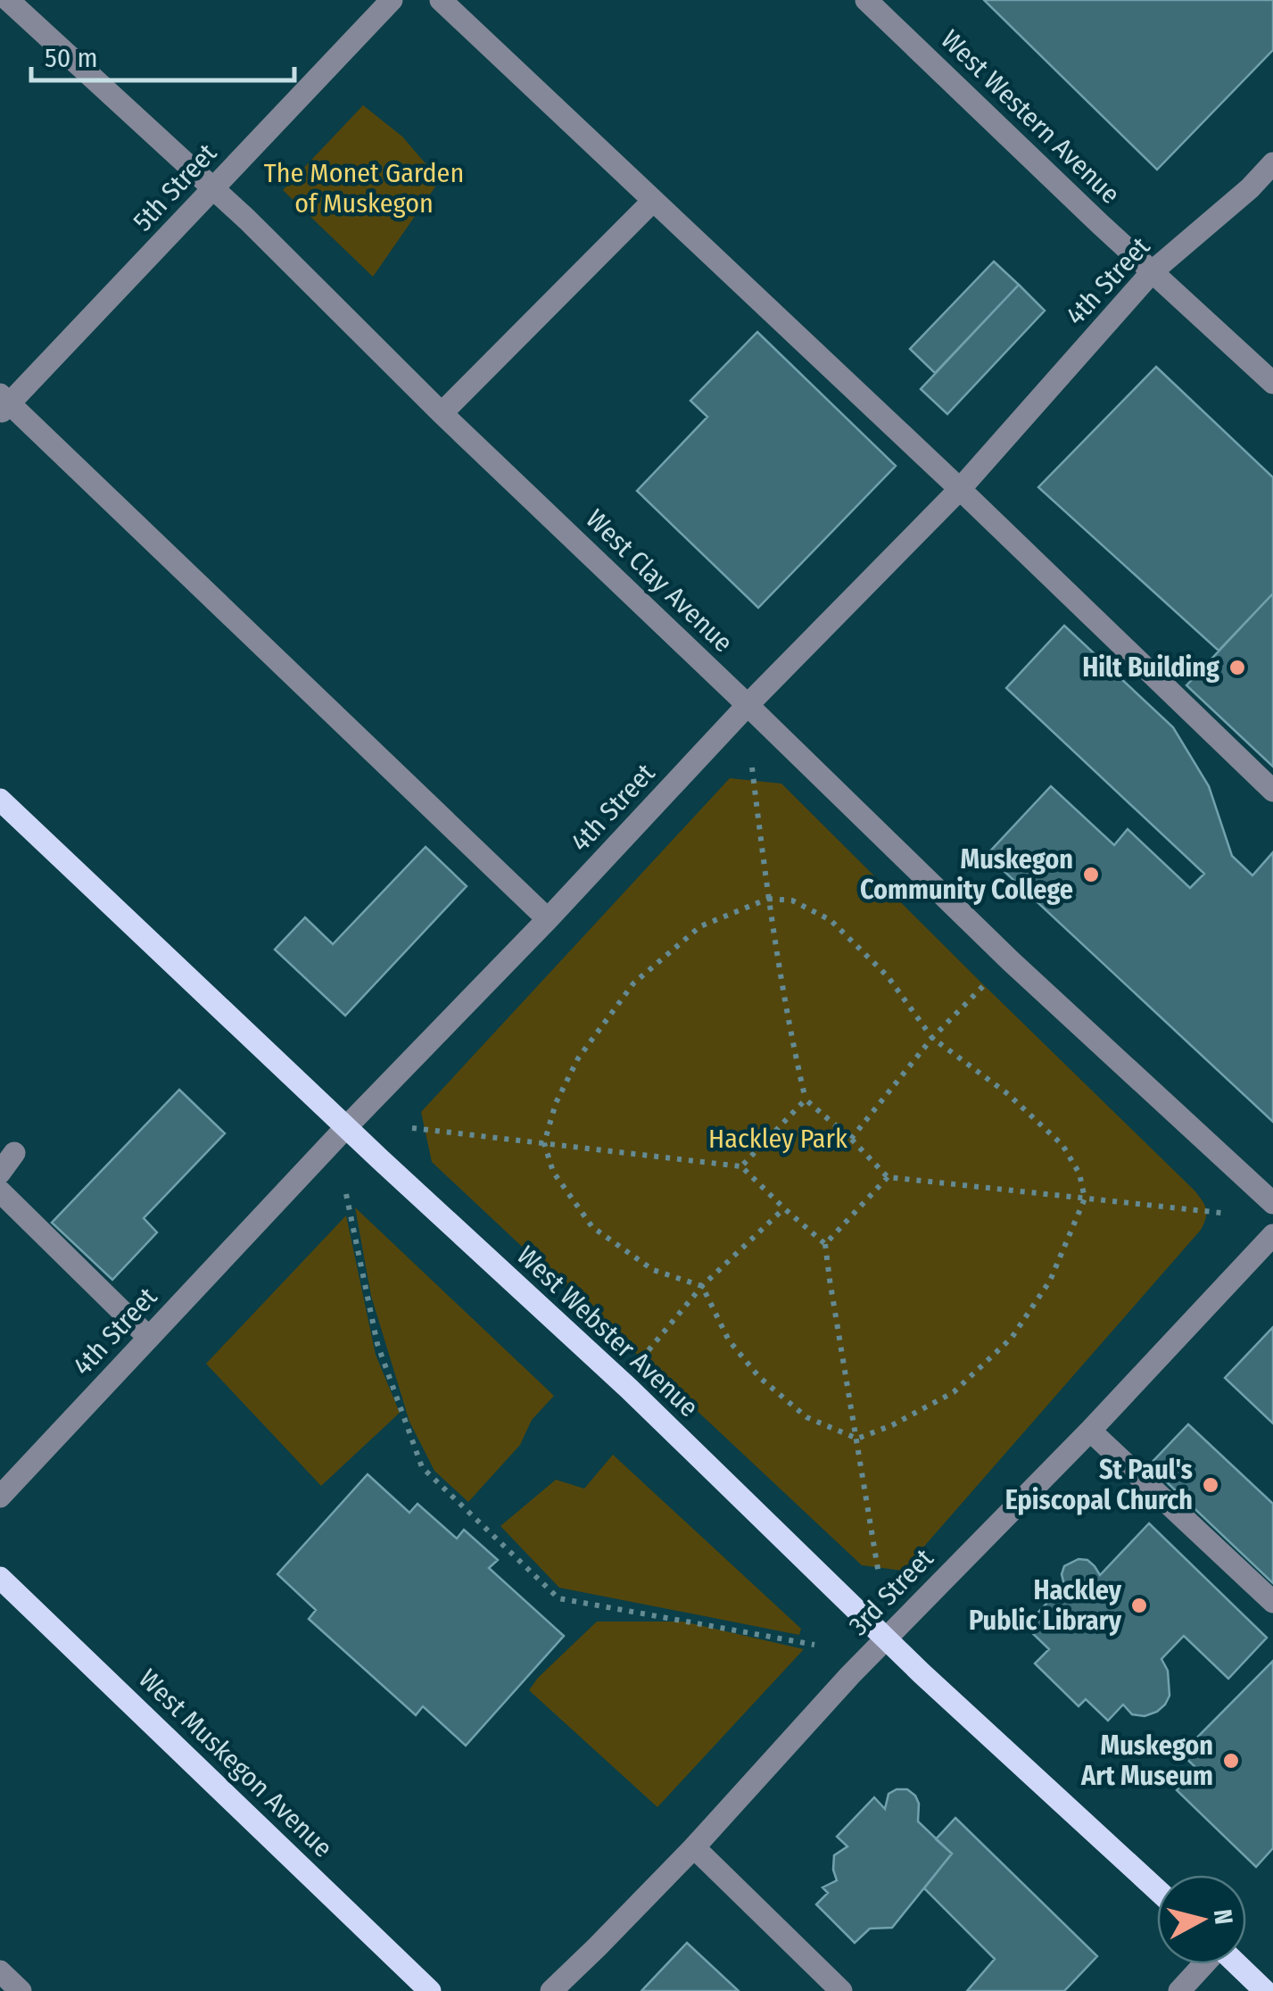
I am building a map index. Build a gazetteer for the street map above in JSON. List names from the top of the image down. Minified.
{"streets":{"main road":["West Webster Avenue","West Muskegon Avenue"],"street":["West Western Avenue","5th Street","4th Street","West Clay Avenue","3rd Street"]},"crossings":[["West Western Avenue","4th Street"],["5th Street","West Clay Avenue"],["4th Street","West Clay Avenue"],["4th Street","West Webster Avenue"],["West Webster Avenue","3rd Street"]],"parks":["The Monet Garden of Muskegon","Hackley Park"],"places":["Hilt Building","Muskegon Community College","St Paul's Episcopal Church","Hackley Public Library","Muskegon Art Museum"],"scale_bar":"50 m","north":"right"}
